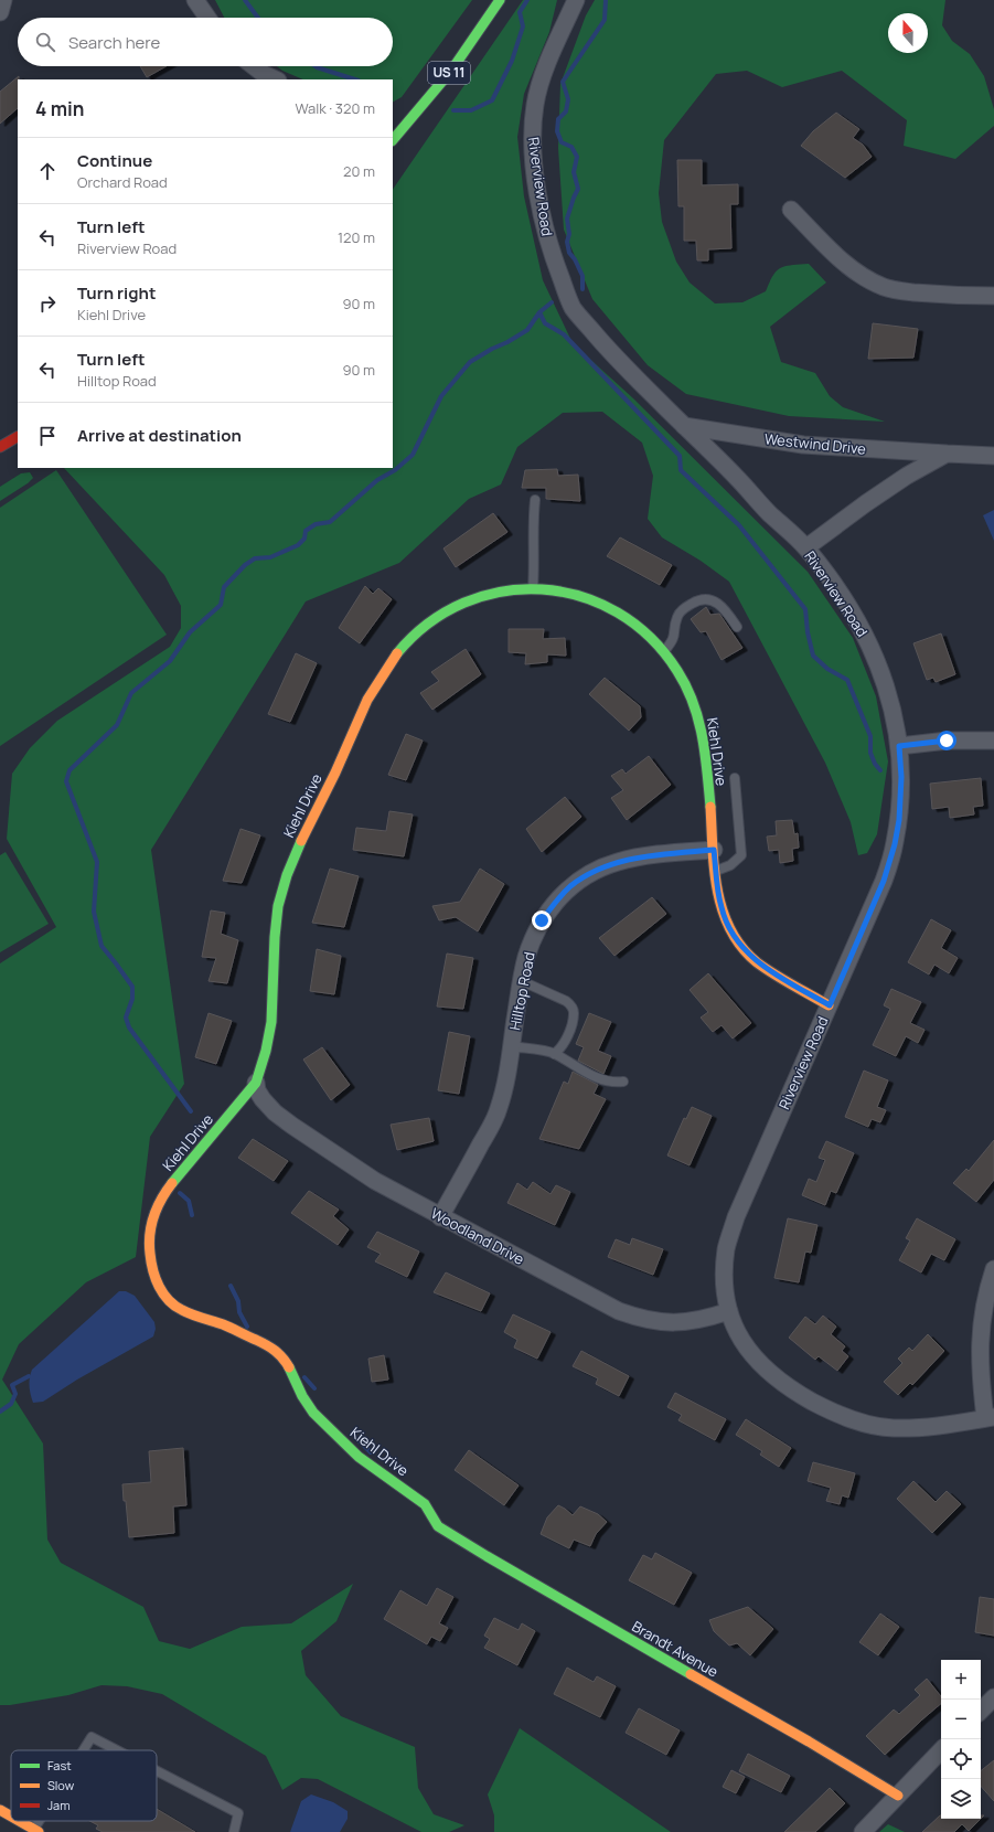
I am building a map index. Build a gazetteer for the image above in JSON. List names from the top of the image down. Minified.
{"streets":{"street":["US 11","Riverview Road","Westwind Drive","Kiehl Drive","Hilltop Road","Woodland Drive","Brandt Avenue"]},"crossings":[["Riverview Road","Westwind Drive"],["Riverview Road","Kiehl Drive"],["Riverview Road","Woodland Drive"],["Kiehl Drive","Hilltop Road"],["Kiehl Drive","Woodland Drive"],["Kiehl Drive","Brandt Avenue"],["Hilltop Road","Woodland Drive"]],"legend":["Fast","Slow","Jam"],"north":"top","page":{"search":"Search here","heading":["4 min","Walk · 320 m"],"list":[["Continue","Orchard Road","20 m"],["Turn left","Riverview Road","120 m"],["Turn right","Kiehl Drive","90 m"],["Turn left","Hilltop Road","90 m"],"Arrive at destination"],"map_buttons":["+","−"]}}
